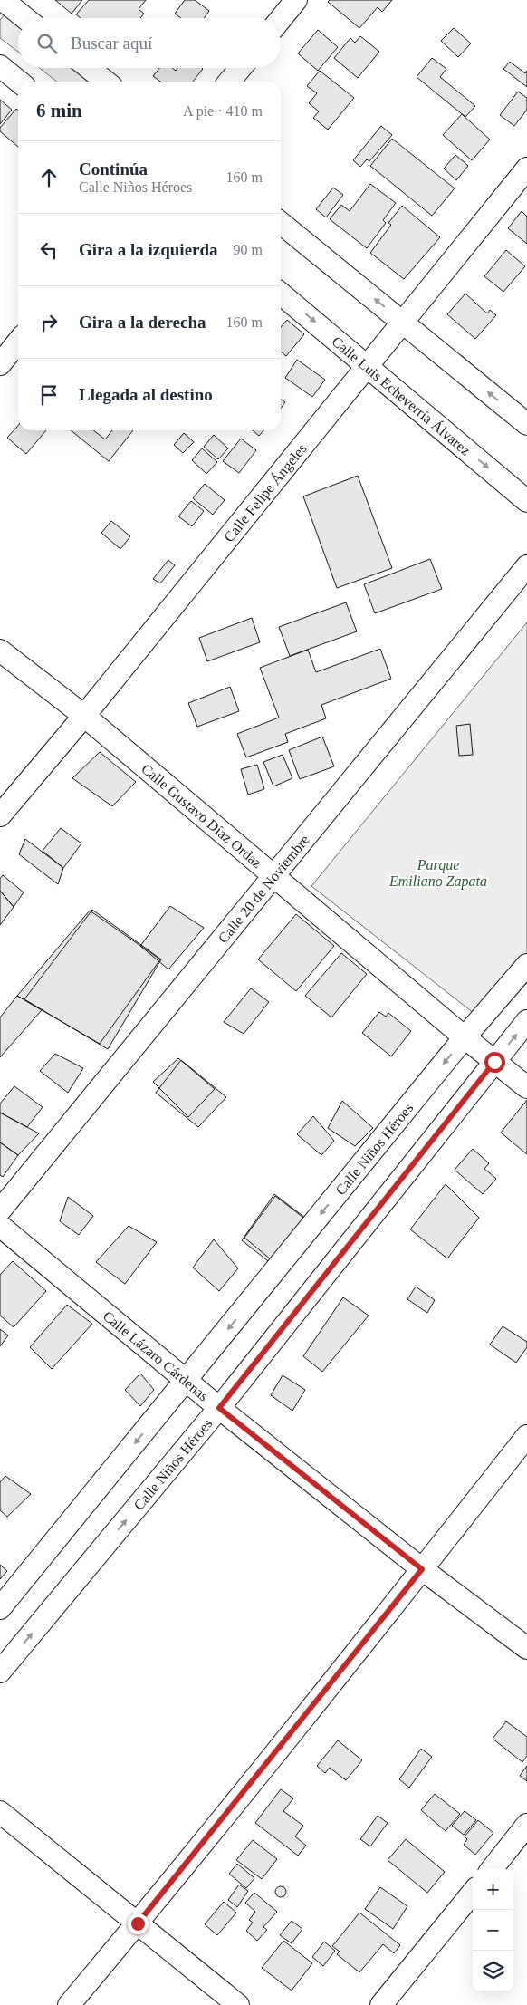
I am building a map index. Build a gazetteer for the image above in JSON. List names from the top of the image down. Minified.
{"streets":{"street":["Calle Luis Echeverría Álvarez","Calle Felipe Ángeles","Calle Gustavo Díaz Ordaz","Calle 20 de Noviembre","Calle Niños Héroes","Calle Lázaro Cárdenas"]},"crossings":[["Calle Luis Echeverría Álvarez","Calle Felipe Ángeles"],["Calle Felipe Ángeles","Calle Gustavo Díaz Ordaz"],["Calle Gustavo Díaz Ordaz","Calle 20 de Noviembre"],["Calle Gustavo Díaz Ordaz","Calle Niños Héroes"],["Calle Niños Héroes","Calle Lázaro Cárdenas"]],"parks":["Parque Emiliano Zapata"],"page":{"search":"Buscar aquí","heading":["6 min","A pie · 410 m"],"list":[["Continúa","Calle Niños Héroes","160 m"],["Gira a la izquierda","90 m"],["Gira a la derecha","160 m"],"Llegada al destino"],"map_buttons":["+","−"]}}
